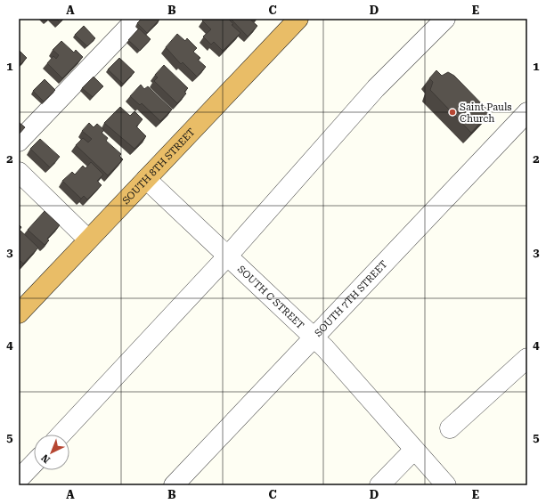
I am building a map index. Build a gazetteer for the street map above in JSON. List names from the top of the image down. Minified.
{"streets":{"highway":["SOUTH 8TH STREET"],"street":["SOUTH C STREET","SOUTH 7TH STREET"]},"crossings":[["SOUTH 8TH STREET","SOUTH C STREET"],["SOUTH C STREET","SOUTH 7TH STREET"]],"places":["Saint Pauls Church"],"north":"bottom left","grid":{"columns":["A","B","C","D","E"],"rows":["1","2","3","4","5"]}}
